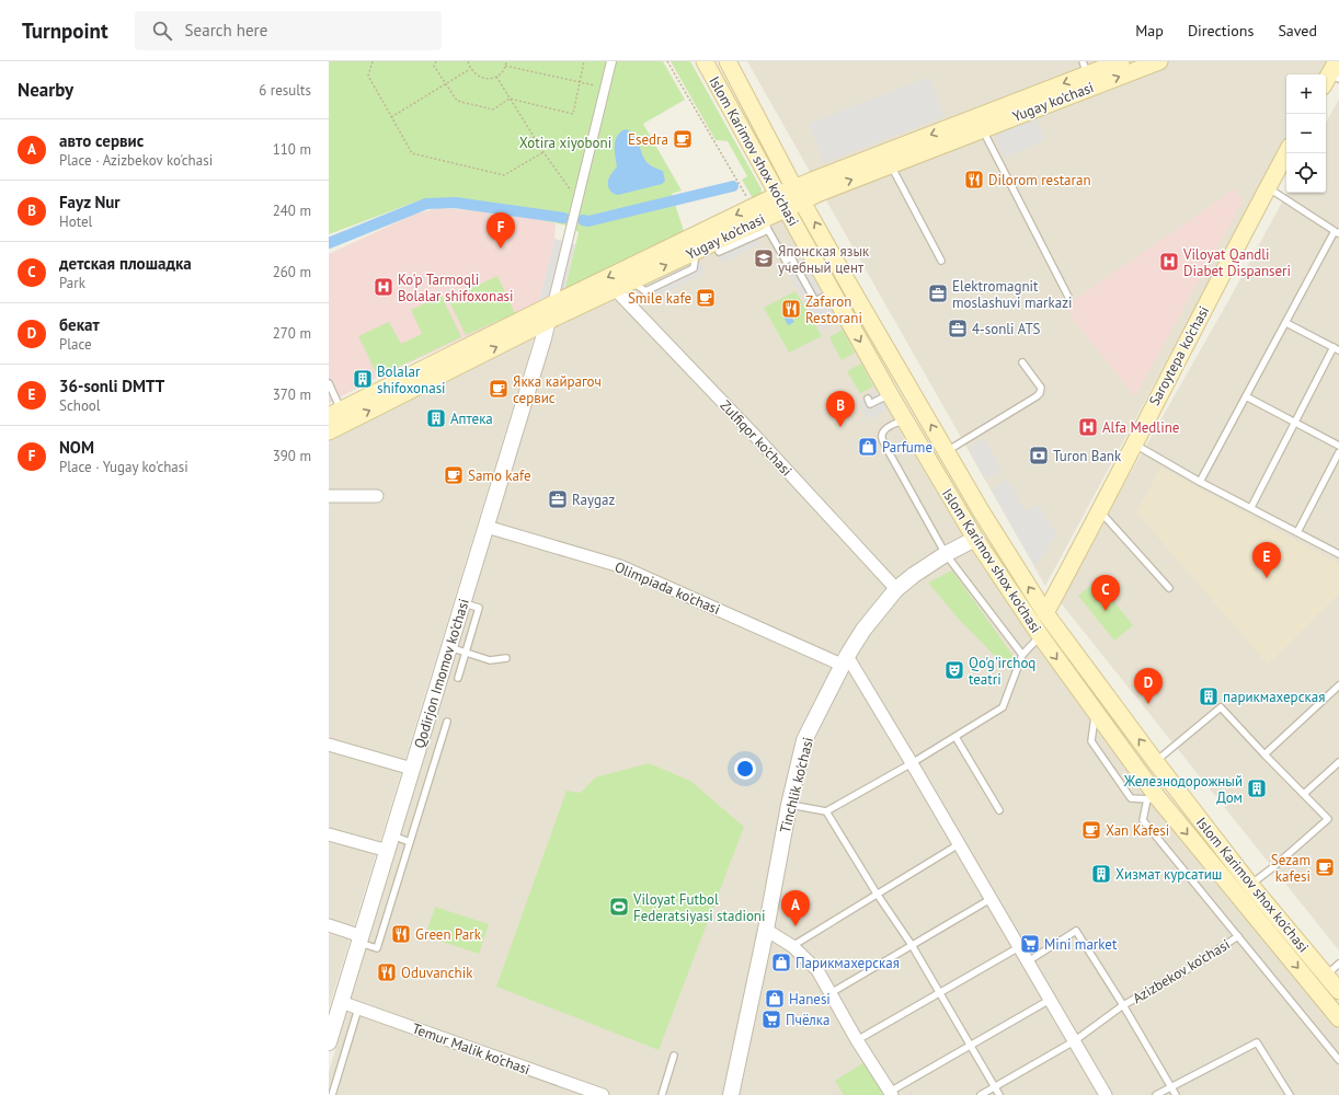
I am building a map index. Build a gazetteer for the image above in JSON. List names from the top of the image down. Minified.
{"streets":{"main road":["Yugay ko'chasi","Islom Karimov shox ko'chasi","Saroytepa ko'chasi"],"street":["Zulfiqor ko'chasi","Olimpiada ko'chasi","Qodirjon Imomov ko'chasi","Tinchlik ko'chasi","Temur Malik ko'chasi"],"lane":["Azizbekov ko'chasi"]},"crossings":[["Yugay ko'chasi","Islom Karimov shox ko'chasi"],["Yugay ko'chasi","Zulfiqor ko'chasi"],["Yugay ko'chasi","Qodirjon Imomov ko'chasi"],["Islom Karimov shox ko'chasi","Saroytepa ko'chasi"],["Islom Karimov shox ko'chasi","Tinchlik ko'chasi"],["Zulfiqor ko'chasi","Tinchlik ko'chasi"],["Olimpiada ko'chasi","Qodirjon Imomov ko'chasi"],["Olimpiada ko'chasi","Tinchlik ko'chasi"],["Qodirjon Imomov ko'chasi","Temur Malik ko'chasi"]],"parks":["Xotira xiyoboni"],"places":{"cafe":["Esedra","Smile kafe","Якка кайрагоч сервис","Samo kafe","Xan Kafesi","Sezam kafesi"],"restaurant":["Dilorom restaran","Zafaron Restorani","Green Park","Oduvanchik"],"school or university":["Японская язык учебный цент"],"hospital":["Viloyat Qandli Diabet Dispanseri","Ko'p Tarmoqli Bolalar shifoxonasi","Alfa Medline"],"office":["Elektromagnit moslashuvi markazi","4-sonli ATS","Raygaz"],"building":["Bolalar shifoxonasi","Аптека","парикмахерская","Железнодорожный Дом","Хизмат курсатиш"],"shop":["Parfume","Парикмахерская","Hanesi"],"bank":["Turon Bank"],"theatre":["Qo'g'irchoq teatri"],"sports":["Viloyat Futbol Federatsiyasi stadioni"],"supermarket":["Mini market","Пчёлка"]},"page":{"header":"Turnpoint","search":"Search here","nav":["Map","Directions","Saved"],"heading":["Nearby","6 results"],"map_buttons":["+","−"],"list":[{"mark":"A","name":"авто сервис","note":"Place · Azizbekov ko'chasi","value":"110 m"},{"mark":"B","name":"Fayz Nur","note":"Hotel","value":"240 m"},{"mark":"C","name":"детская плошадка","note":"Park","value":"260 m"},{"mark":"D","name":"бекат","note":"Place","value":"270 m"},{"mark":"E","name":"36-sonli DMTT","note":"School","value":"370 m"},{"mark":"F","name":"NOM","note":"Place · Yugay ko'chasi","value":"390 m"}],"pins":["F","B","E","C","D","A"]}}
